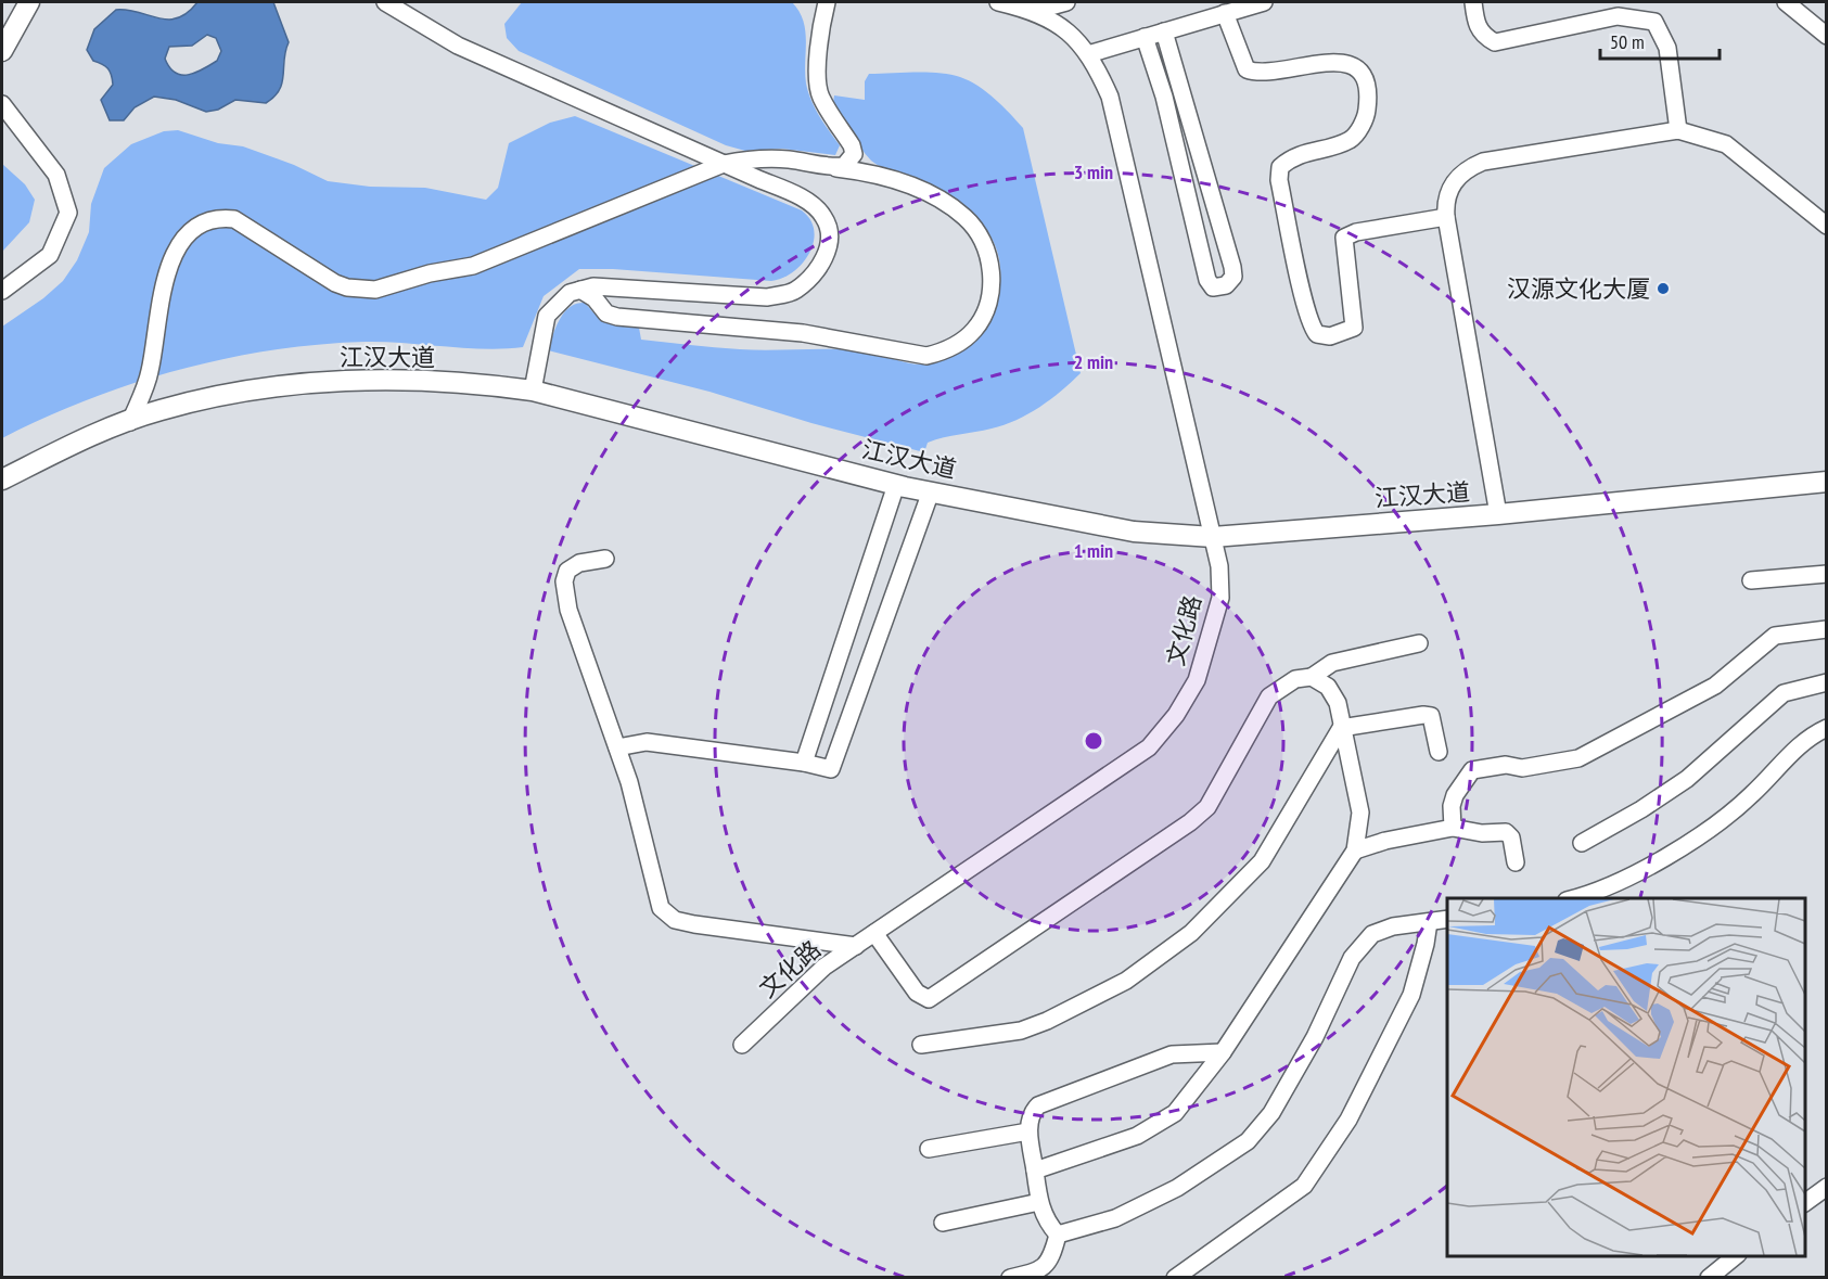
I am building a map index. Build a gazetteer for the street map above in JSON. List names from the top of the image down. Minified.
{"streets":{"main road":["江汉大道"],"street":["文化路"]},"crossings":[["江汉大道","文化路"]],"places":["汉源文化大厦"],"scale_bar":"50 m","rings":["3 min","2 min","1 min"]}
